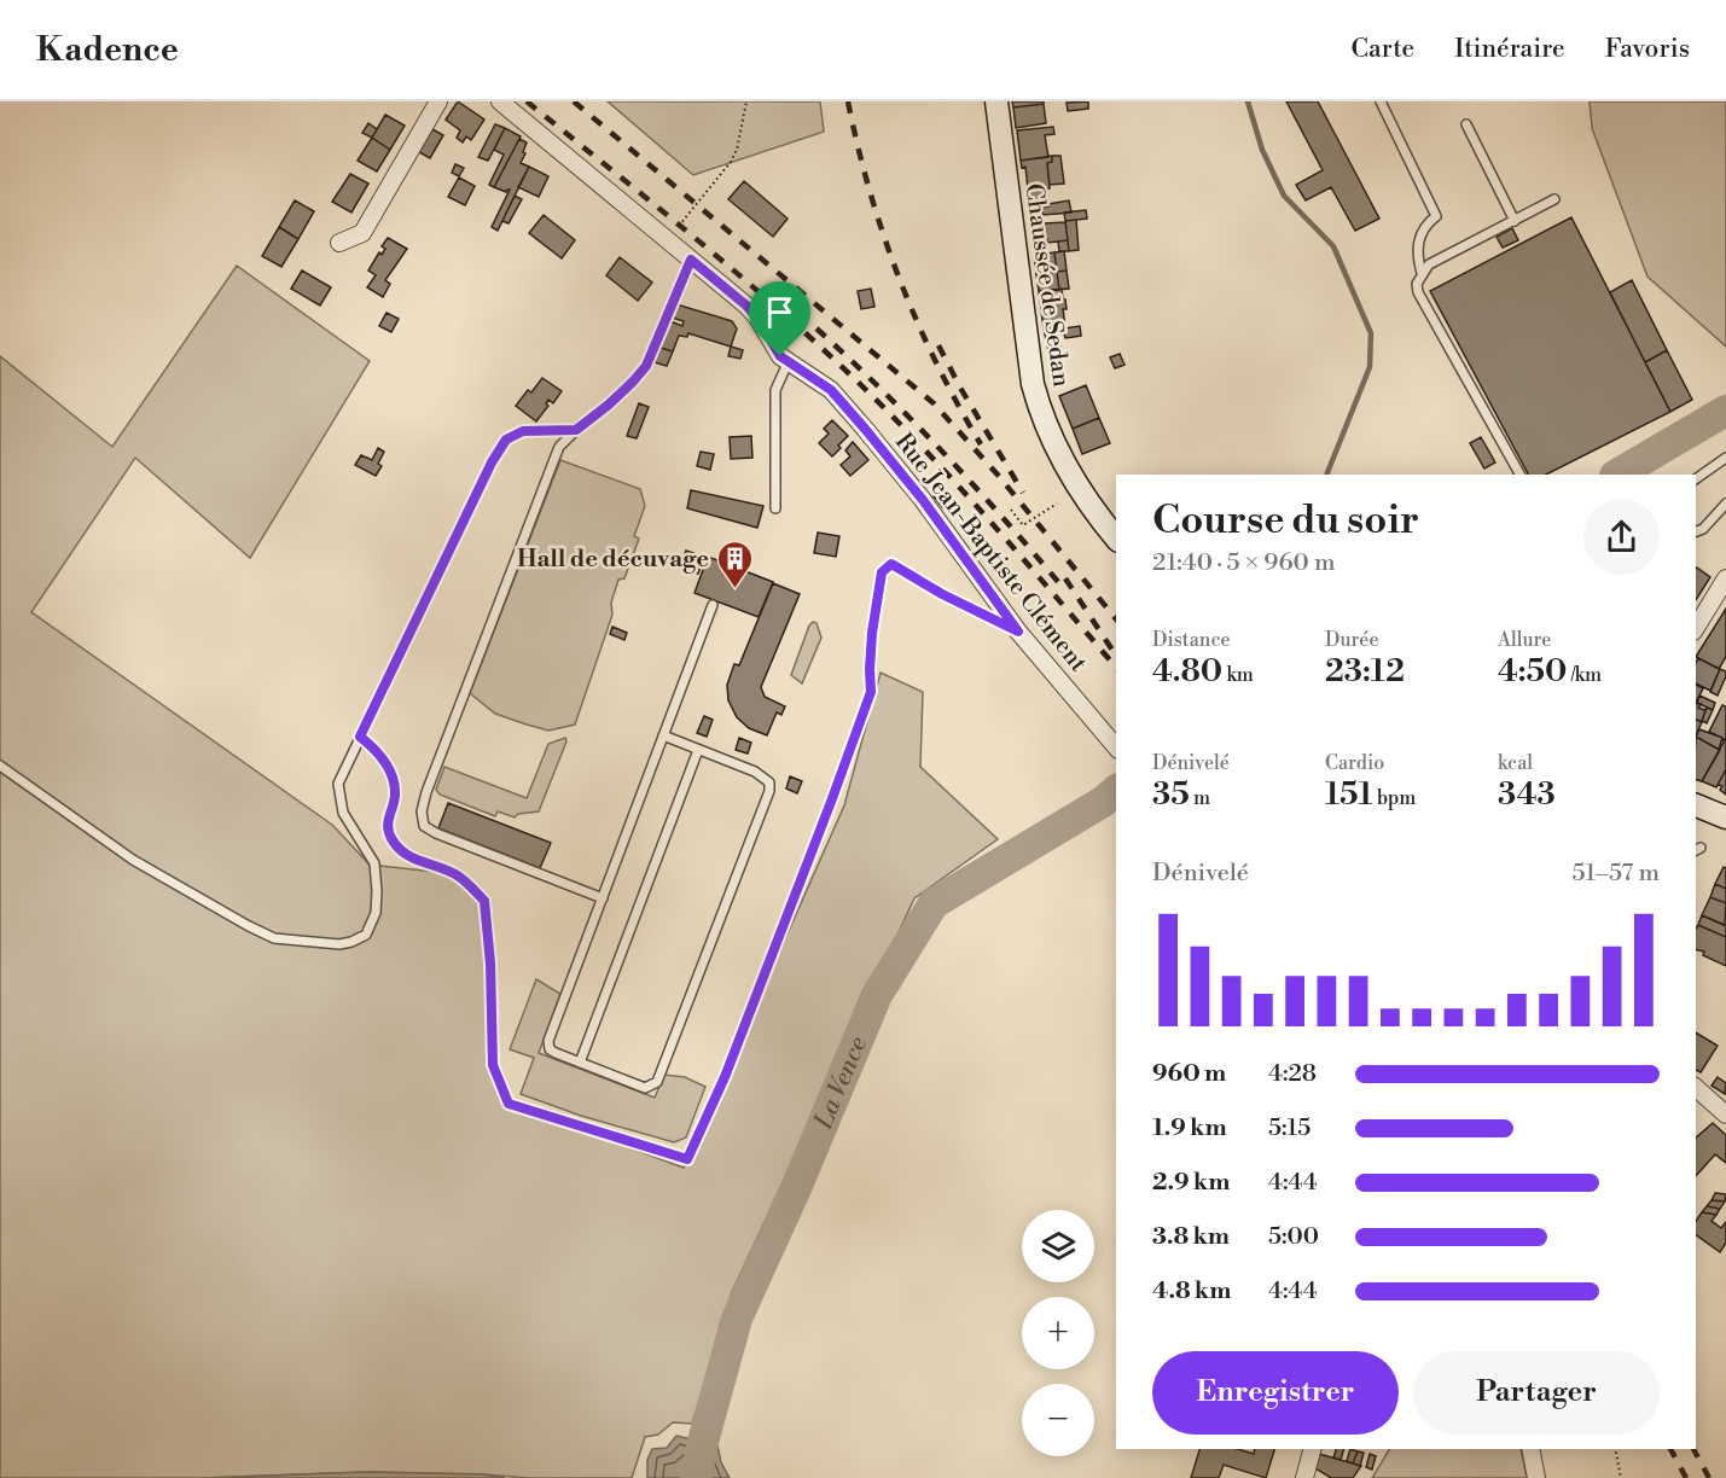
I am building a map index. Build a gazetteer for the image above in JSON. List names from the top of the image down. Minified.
{"streets":{"main road":["Chaussée de Sedan"],"street":["Rue Jean-Baptiste Clément"]},"water":["La Vence"],"places":{"building":["Hall de décuvage"]},"page":{"header":"Kadence","nav":["Carte","Itinéraire","Favoris"],"heading":["Course du soir","21:40 · 5 × 960 m"],"stats":[["Distance","4.80 km"],["Durée","23:12"],["Allure","4:50 /km"],["Dénivelé","35 m"],["Cardio","151 bpm"],["kcal","343"]],"chart":["Dénivelé","51–57 m"],"list":[{"name":"960 m","note":"4:28"},{"name":"1.9 km","note":"5:15"},{"name":"2.9 km","note":"4:44"},{"name":"3.8 km","note":"5:00"},{"name":"4.8 km","note":"4:44"}],"map_buttons":["+","−"],"buttons":["Enregistrer","Partager"]}}
